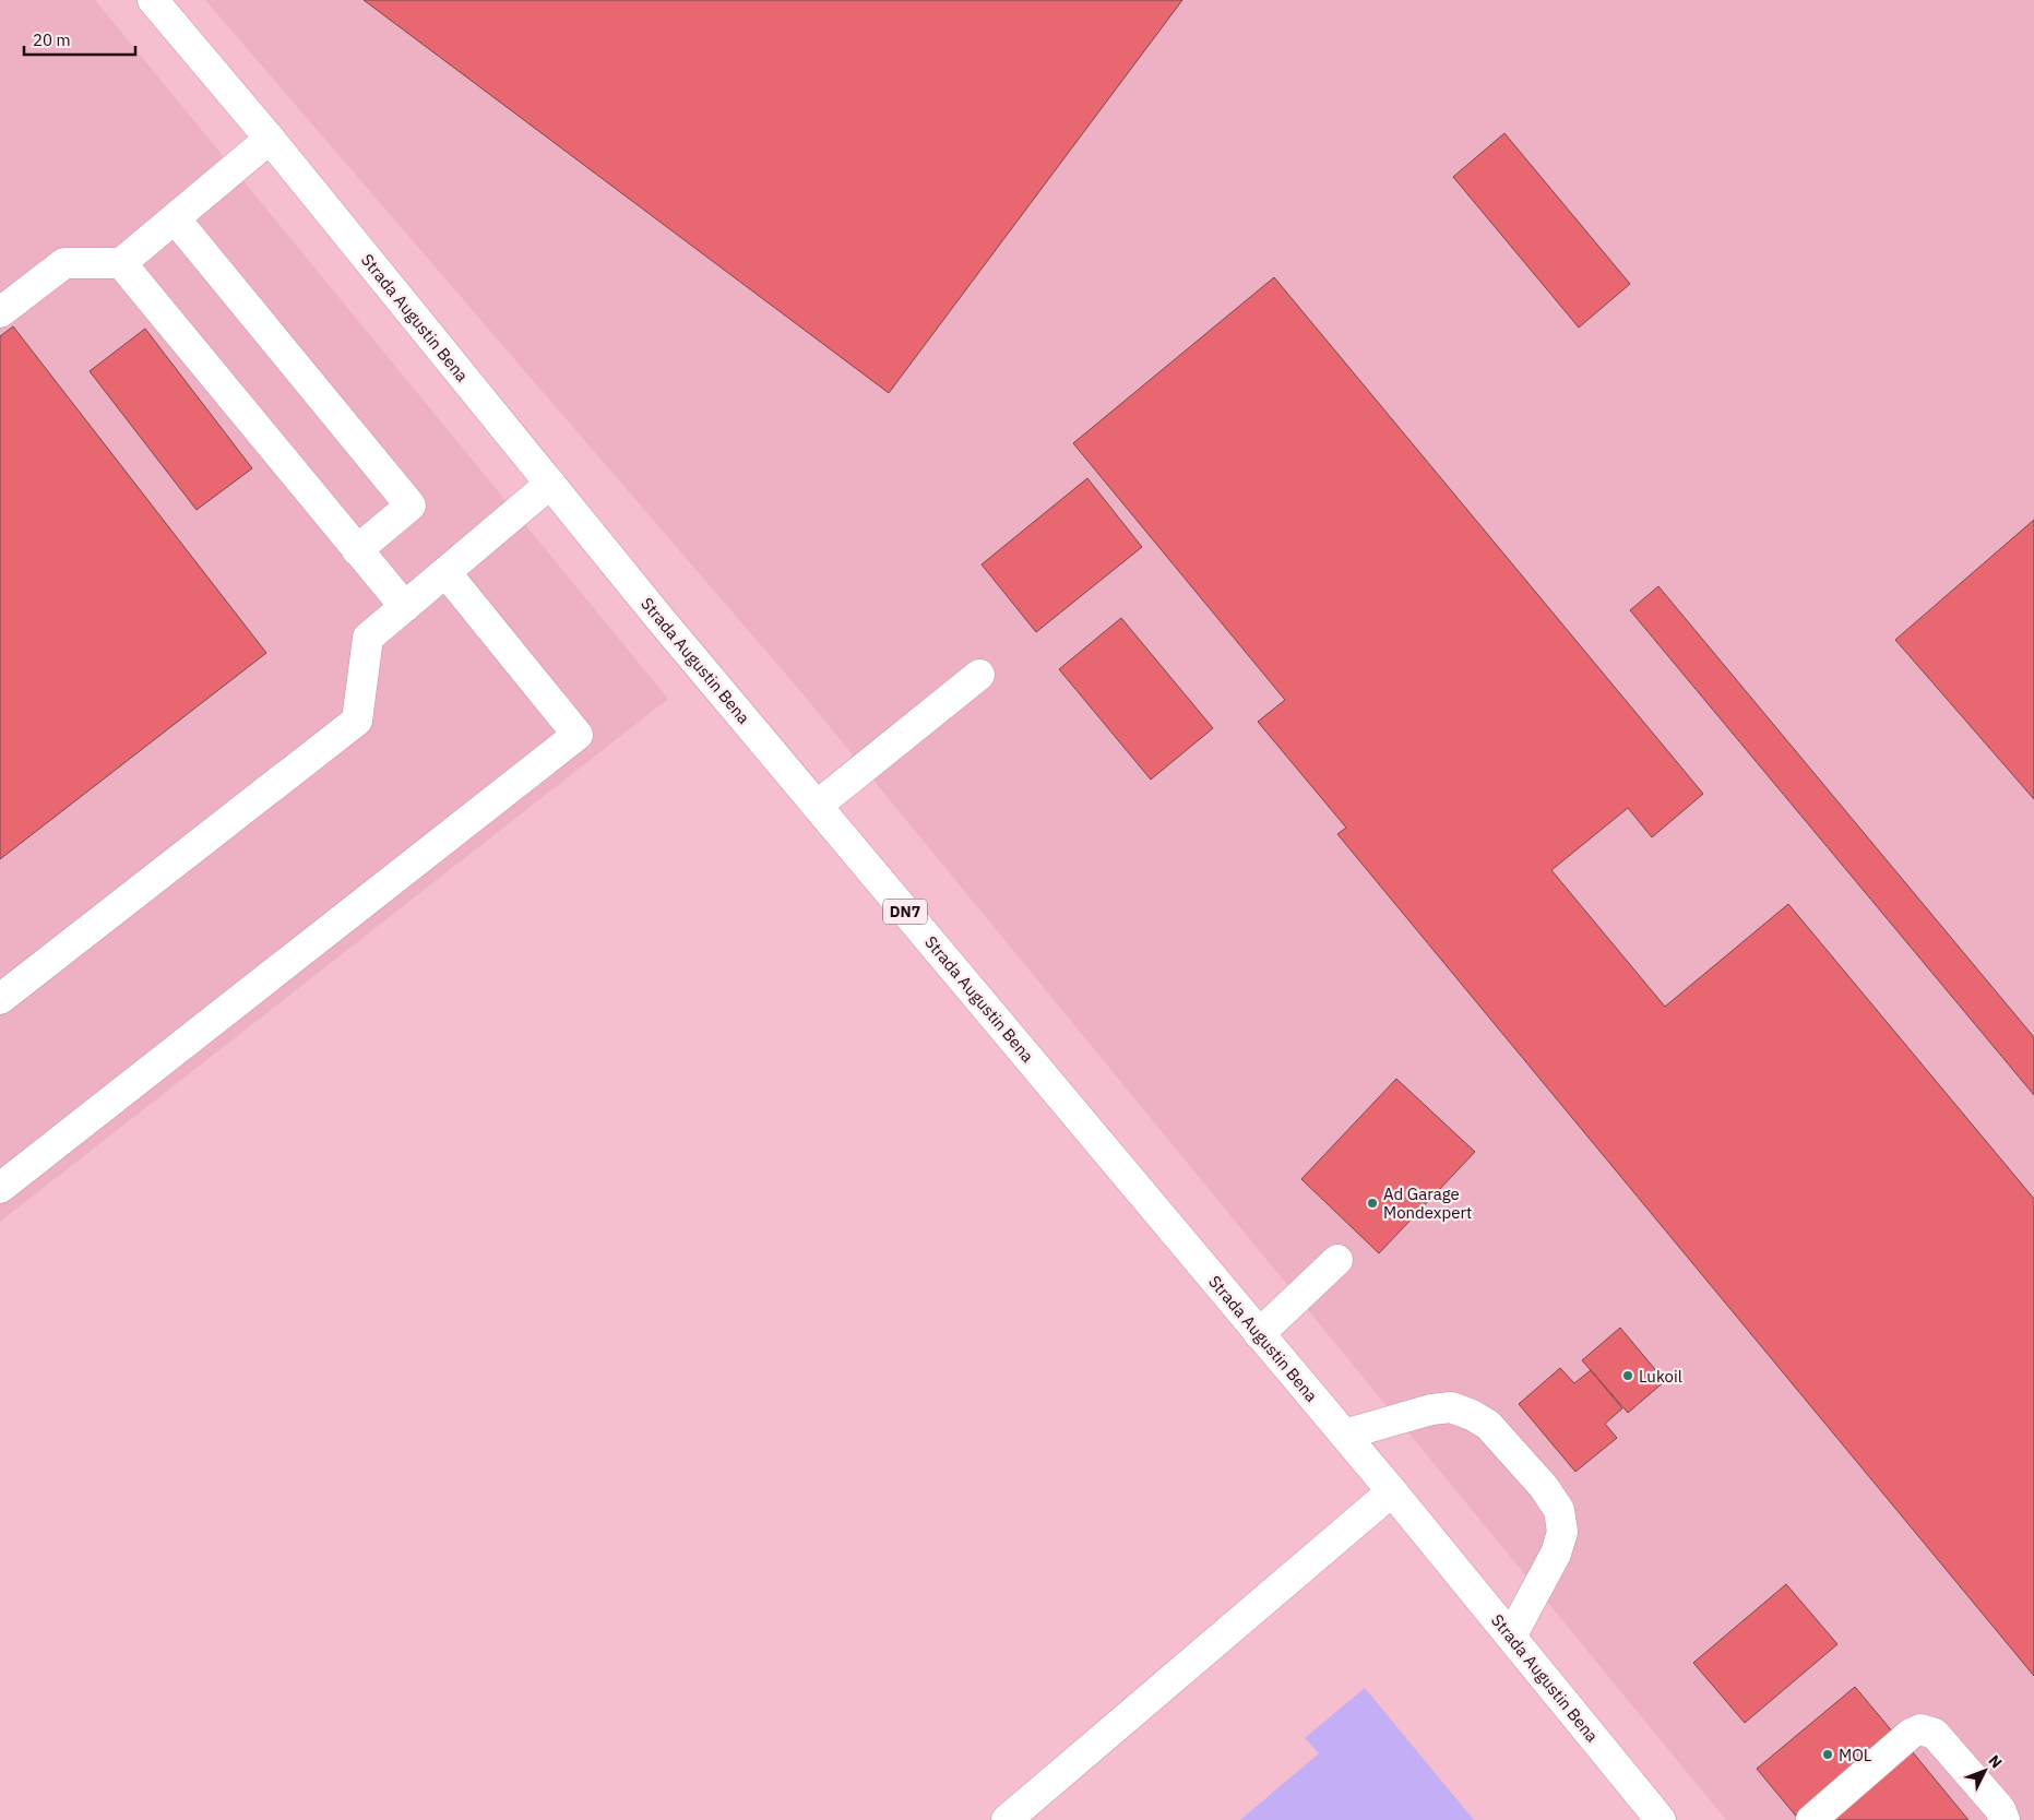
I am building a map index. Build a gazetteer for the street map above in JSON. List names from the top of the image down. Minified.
{"streets":{"main road":["Strada Augustin Bena","DN7"]},"places":["Ad Garage Mondexpert","Lukoil","MOL"],"scale_bar":"20 m","north":"top right"}
